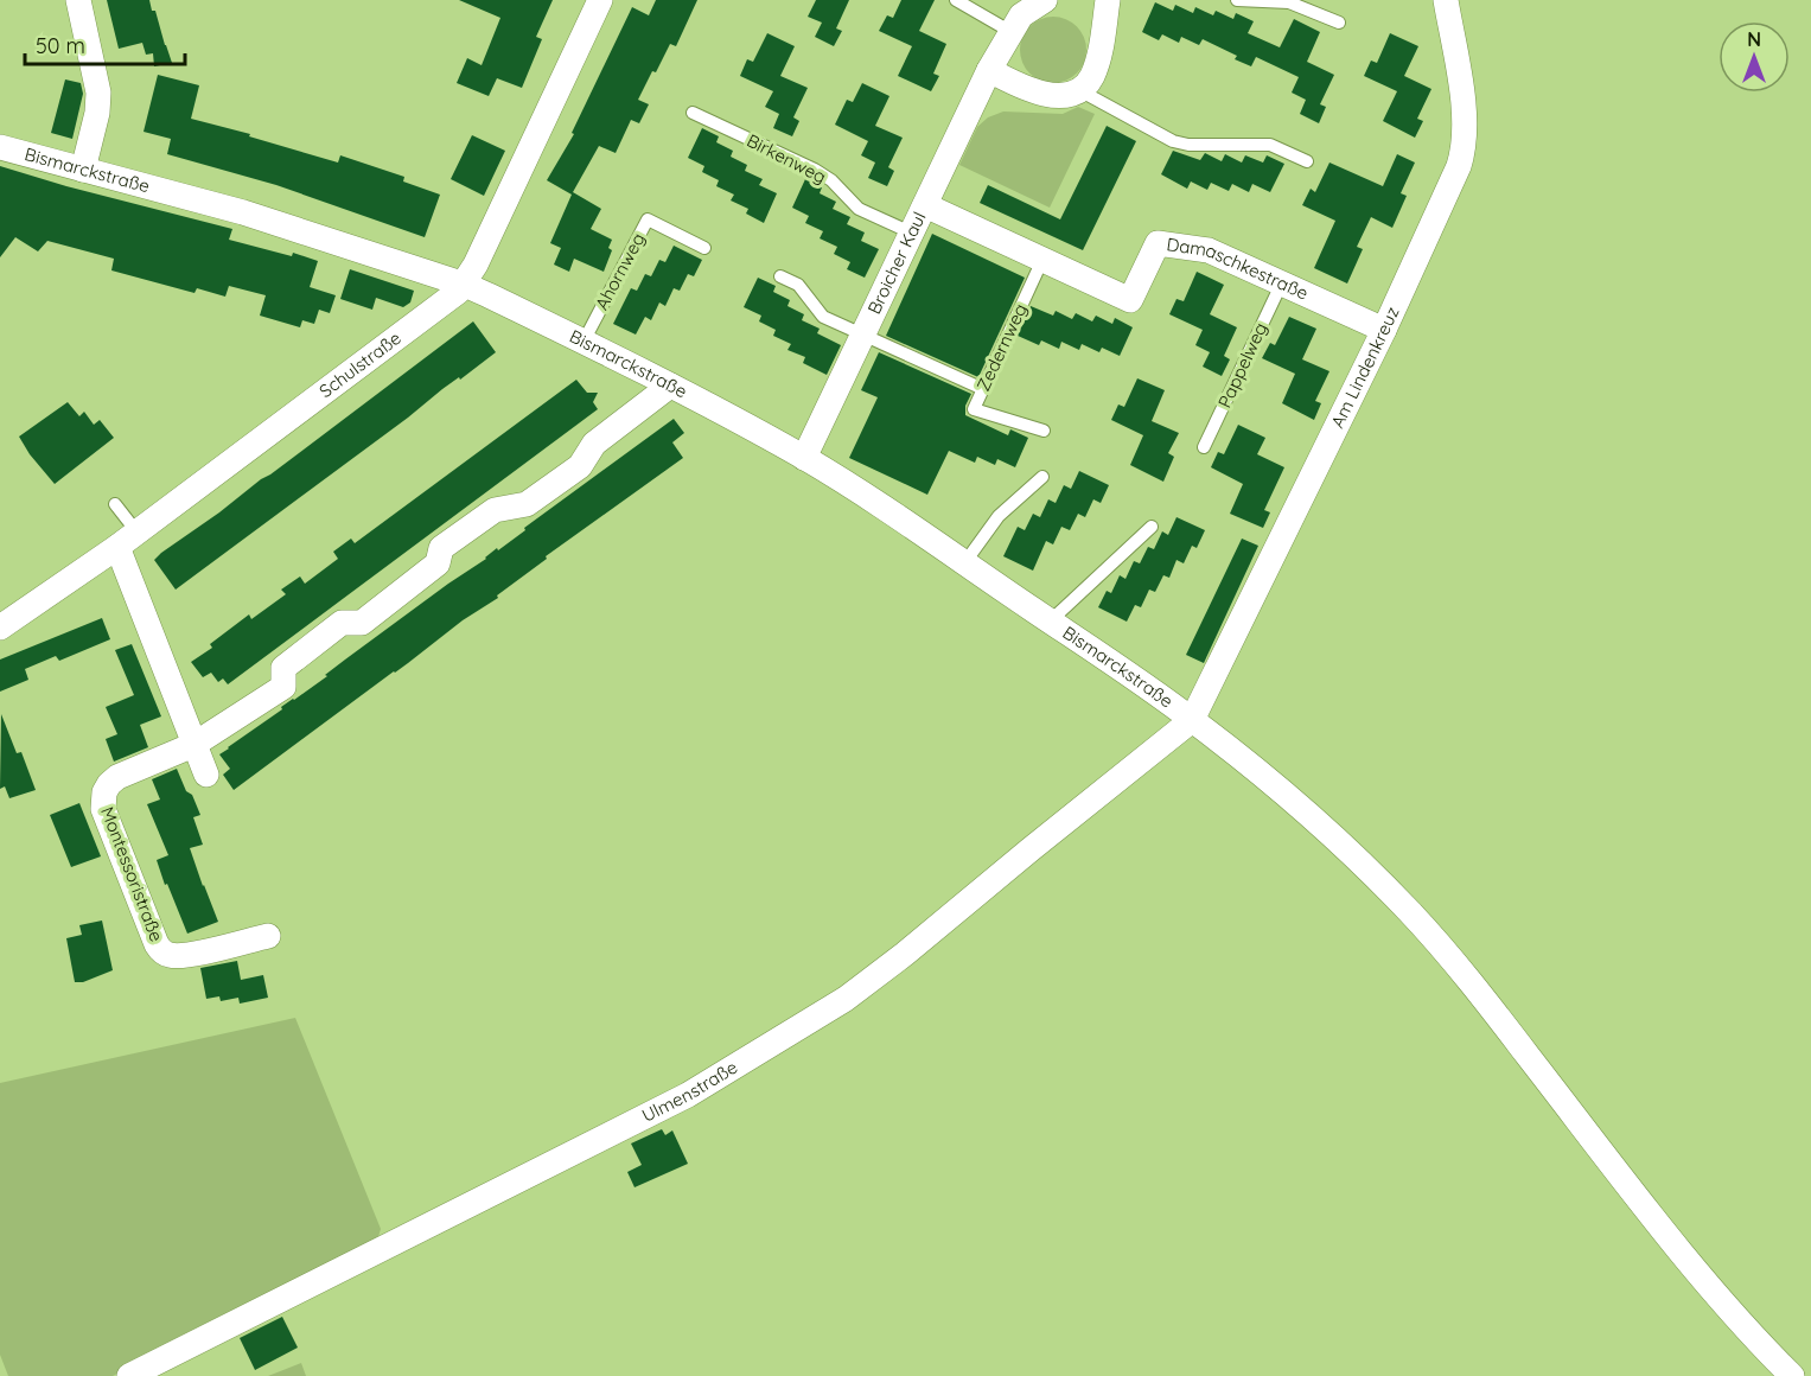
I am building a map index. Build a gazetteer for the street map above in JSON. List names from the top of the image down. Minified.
{"streets":{"street":["Bismarckstraße","Broicher Kaul","Damaschkestraße","Schulstraße","Am Lindenkreuz","Montessoristraße","Ulmenstraße"],"lane":["Birkenweg","Ahornweg","Zedernweg","Pappelweg"]},"crossings":[["Birkenweg","Broicher Kaul"],["Bismarckstraße","Broicher Kaul"],["Bismarckstraße","Ahornweg"],["Bismarckstraße","Schulstraße"],["Bismarckstraße","Am Lindenkreuz"],["Bismarckstraße","Ulmenstraße"],["Broicher Kaul","Damaschkestraße"],["Damaschkestraße","Zedernweg"],["Damaschkestraße","Pappelweg"],["Damaschkestraße","Am Lindenkreuz"],["Am Lindenkreuz","Ulmenstraße"]],"scale_bar":"50 m","north":"top"}
